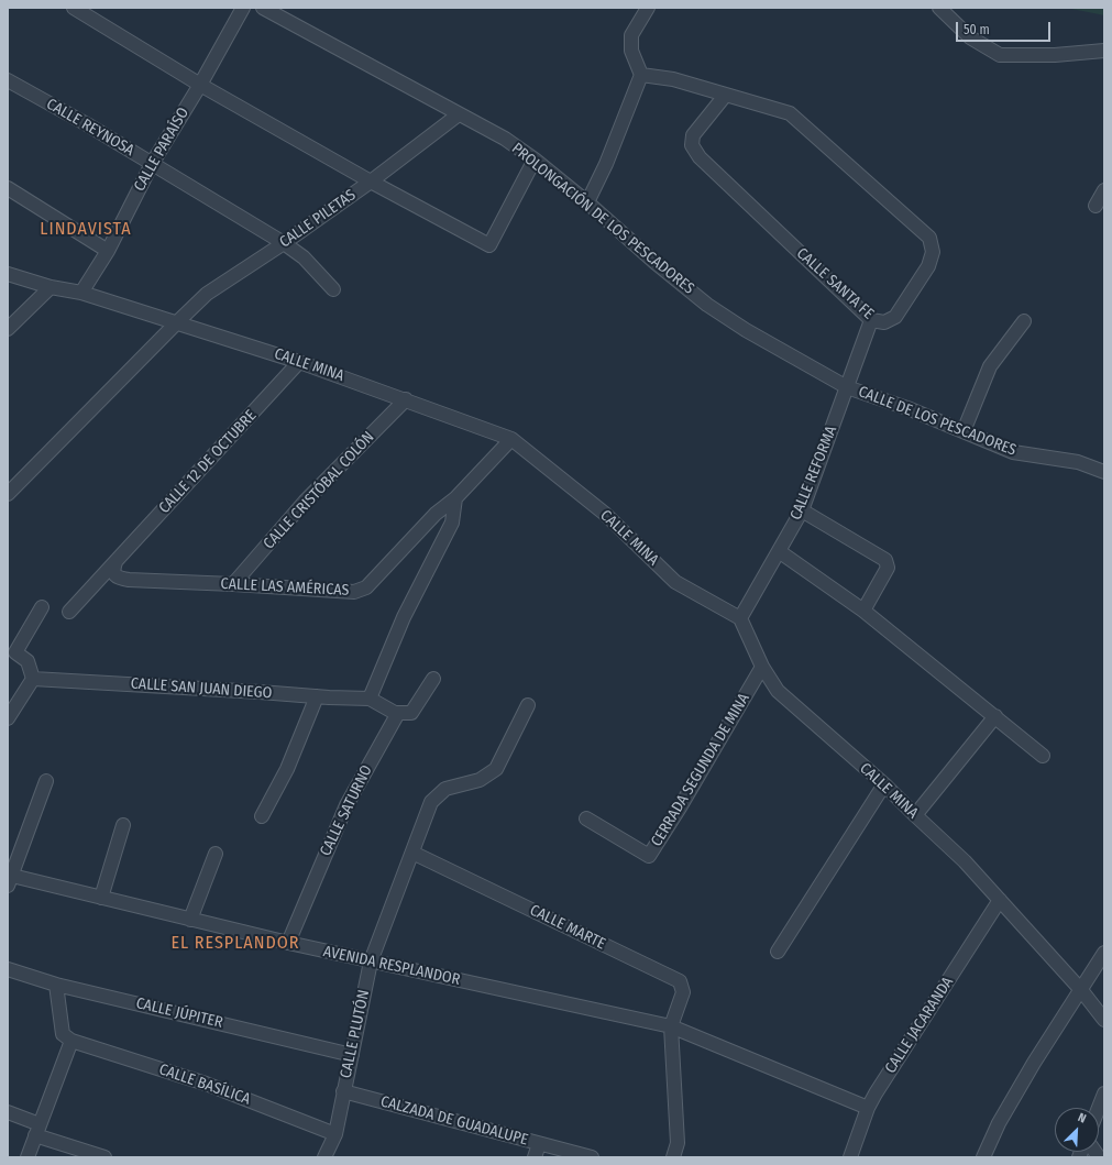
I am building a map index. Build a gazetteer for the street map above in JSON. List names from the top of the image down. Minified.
{"streets":{"street":["CALLE REYNOSA","CALLE PARAÍSO","CALLE PILETAS","PROLONGACIÓN DE LOS PESCADORES","CALLE SANTA FE","CALLE MINA","CALLE DE LOS PESCADORES","CALLE 12 DE OCTUBRE","CALLE REFORMA","CALLE CRISTÓBAL COLÓN","CALLE LAS AMÉRICAS","CALLE SAN JUAN DIEGO","CERRADA SEGUNDA DE MINA","CALLE SATURNO","CALLE MARTE","AVENIDA RESPLANDOR","CALLE JÚPITER","CALLE JACARANDA","CALLE PLUTÓN","CALLE BASÍLICA","CALZADA DE GUADALUPE"]},"crossings":[["CALLE REYNOSA","CALLE PARAÍSO"],["CALLE REYNOSA","CALLE PILETAS"],["CALLE PARAÍSO","CALLE MINA"],["CALLE PILETAS","PROLONGACIÓN DE LOS PESCADORES"],["CALLE PILETAS","CALLE MINA"],["PROLONGACIÓN DE LOS PESCADORES","CALLE DE LOS PESCADORES"],["PROLONGACIÓN DE LOS PESCADORES","CALLE REFORMA"],["CALLE SANTA FE","CALLE REFORMA"],["CALLE MINA","CALLE 12 DE OCTUBRE"],["CALLE MINA","CALLE REFORMA"],["CALLE MINA","CALLE CRISTÓBAL COLÓN"],["CALLE MINA","CALLE LAS AMÉRICAS"],["CALLE MINA","CERRADA SEGUNDA DE MINA"],["CALLE MINA","CALLE JACARANDA"],["CALLE DE LOS PESCADORES","CALLE REFORMA"],["CALLE 12 DE OCTUBRE","CALLE LAS AMÉRICAS"],["CALLE CRISTÓBAL COLÓN","CALLE LAS AMÉRICAS"],["CALLE SATURNO","AVENIDA RESPLANDOR"],["CALLE MARTE","AVENIDA RESPLANDOR"],["CALLE MARTE","CALLE PLUTÓN"],["AVENIDA RESPLANDOR","CALLE JACARANDA"],["AVENIDA RESPLANDOR","CALLE PLUTÓN"],["CALLE JÚPITER","CALLE PLUTÓN"],["CALLE PLUTÓN","CALLE BASÍLICA"],["CALLE PLUTÓN","CALZADA DE GUADALUPE"]],"districts":["LINDAVISTA","EL RESPLANDOR"],"scale_bar":"50 m","north":"top right"}
